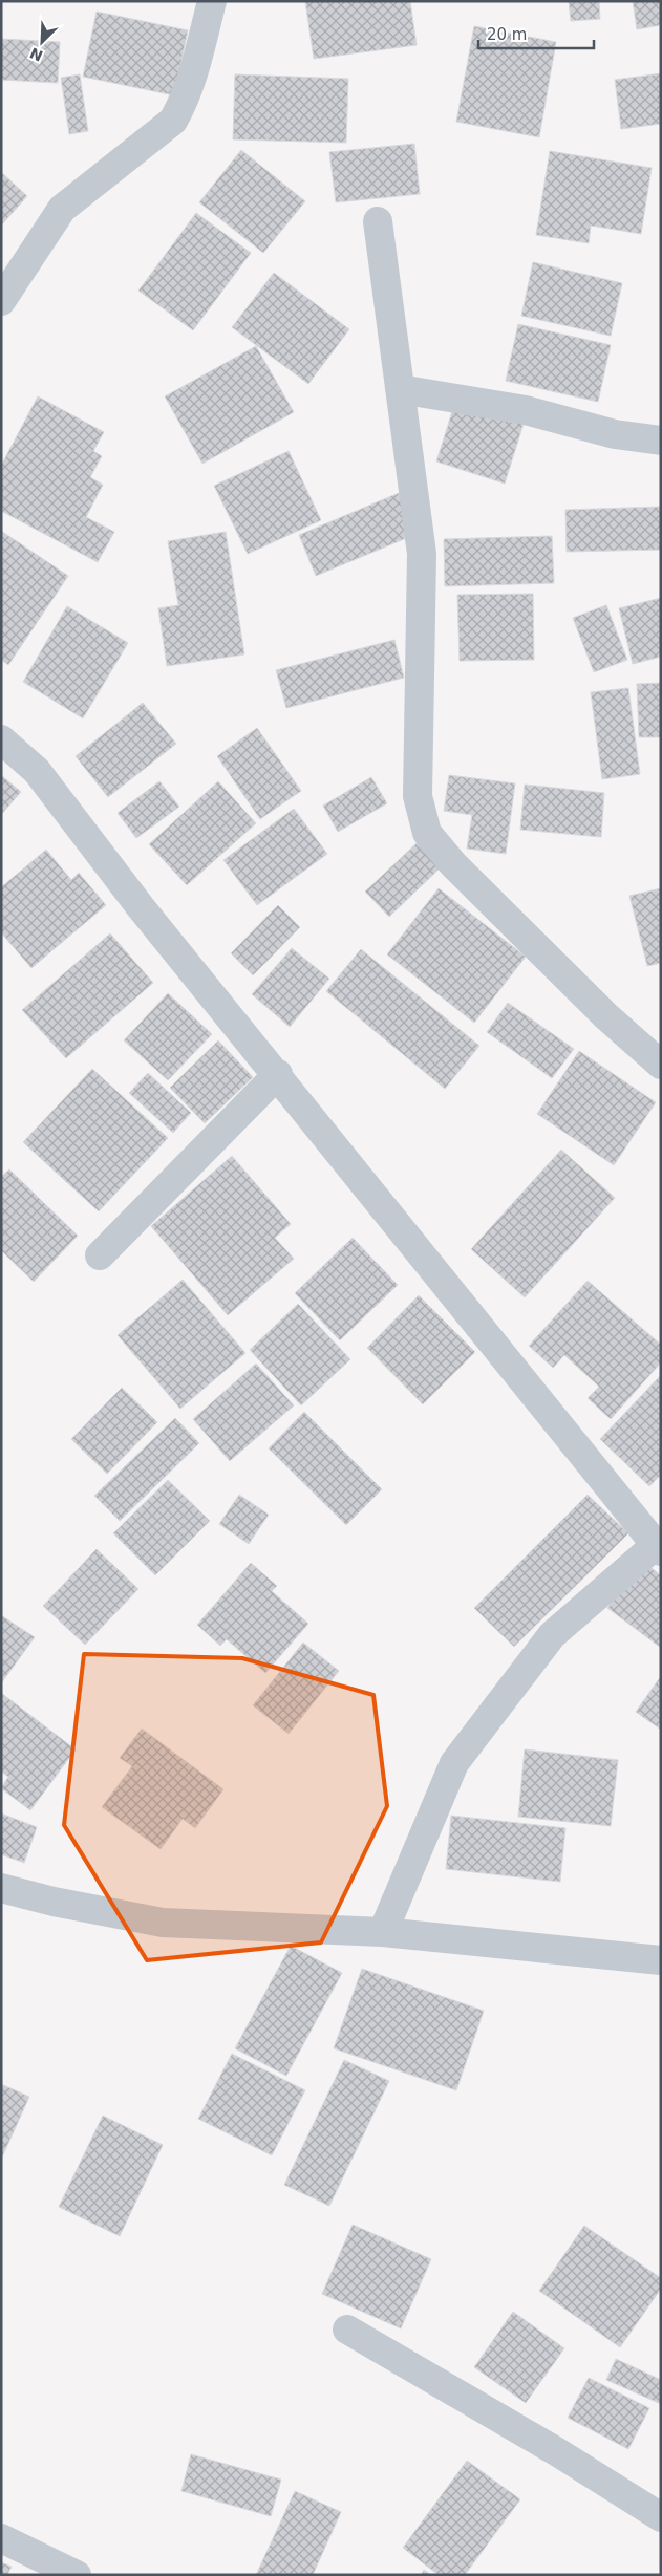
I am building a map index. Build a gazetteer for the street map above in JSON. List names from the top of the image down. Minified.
{"scale_bar":"20 m","north":"bottom left"}
